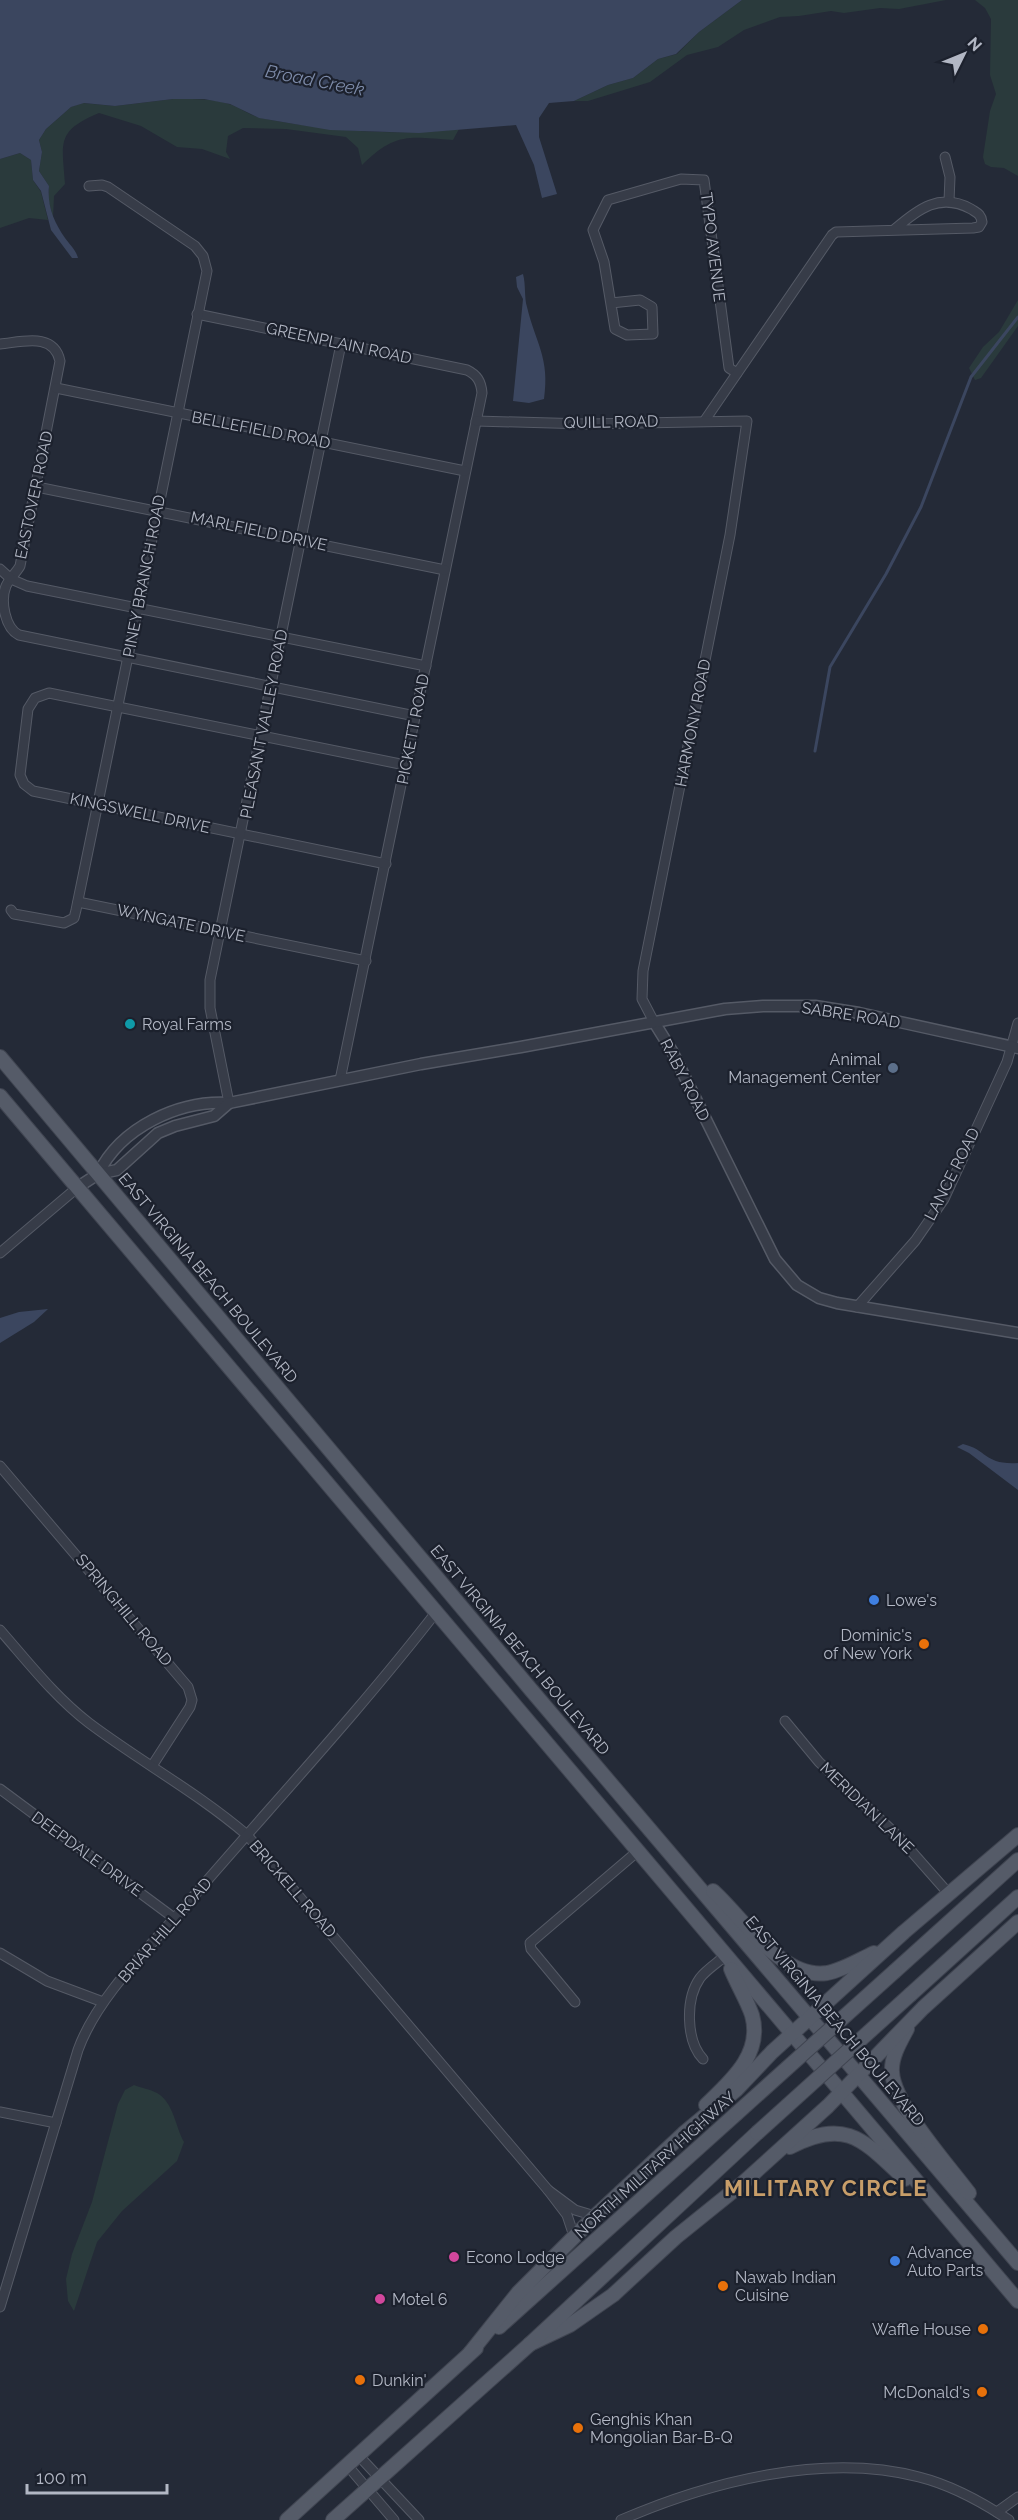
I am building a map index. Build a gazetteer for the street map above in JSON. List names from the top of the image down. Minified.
{"streets":{"main road":["EAST VIRGINIA BEACH BOULEVARD","NORTH MILITARY HIGHWAY"],"street":["TYPO AVENUE","GREENPLAIN ROAD","QUILL ROAD","BELLEFIELD ROAD","EASTOVER ROAD","MARLFIELD DRIVE","PINEY BRANCH ROAD","HARMONY ROAD","PLEASANT VALLEY ROAD","PICKETT ROAD","KINGSWELL DRIVE","WYNGATE DRIVE","SABRE ROAD","RABY ROAD","LANCE ROAD","SPRINGHILL ROAD","MERIDIAN LANE","DEEPDALE DRIVE","BRICKELL ROAD","BRIAR HILL ROAD"]},"crossings":[["GREENPLAIN ROAD","PINEY BRANCH ROAD"],["GREENPLAIN ROAD","PLEASANT VALLEY ROAD"],["GREENPLAIN ROAD","PICKETT ROAD"],["QUILL ROAD","HARMONY ROAD"],["QUILL ROAD","PICKETT ROAD"],["BELLEFIELD ROAD","EASTOVER ROAD"],["BELLEFIELD ROAD","PINEY BRANCH ROAD"],["BELLEFIELD ROAD","PLEASANT VALLEY ROAD"],["BELLEFIELD ROAD","PICKETT ROAD"],["EASTOVER ROAD","MARLFIELD DRIVE"],["EASTOVER ROAD","PINEY BRANCH ROAD"],["MARLFIELD DRIVE","PINEY BRANCH ROAD"],["MARLFIELD DRIVE","PLEASANT VALLEY ROAD"],["MARLFIELD DRIVE","PICKETT ROAD"],["PINEY BRANCH ROAD","KINGSWELL DRIVE"],["PINEY BRANCH ROAD","WYNGATE DRIVE"],["HARMONY ROAD","SABRE ROAD"],["HARMONY ROAD","RABY ROAD"],["PLEASANT VALLEY ROAD","KINGSWELL DRIVE"],["PLEASANT VALLEY ROAD","WYNGATE DRIVE"],["PLEASANT VALLEY ROAD","RABY ROAD"],["PICKETT ROAD","KINGSWELL DRIVE"],["PICKETT ROAD","WYNGATE DRIVE"],["PICKETT ROAD","RABY ROAD"],["SABRE ROAD","RABY ROAD"],["SABRE ROAD","LANCE ROAD"],["RABY ROAD","LANCE ROAD"],["RABY ROAD","EAST VIRGINIA BEACH BOULEVARD"],["SPRINGHILL ROAD","BRICKELL ROAD"],["DEEPDALE DRIVE","BRIAR HILL ROAD"],["BRICKELL ROAD","BRIAR HILL ROAD"]],"districts":["MILITARY CIRCLE"],"water":["Broad Creek"],"places":["Royal Farms","Animal Management Center","Lowe's","Dominic's of New York","Econo Lodge","Advance Auto Parts","Nawab Indian Cuisine","Motel 6","Waffle House","Dunkin'","McDonald's","Genghis Khan Mongolian Bar-B-Q"],"scale_bar":"100 m","north":"top right"}
